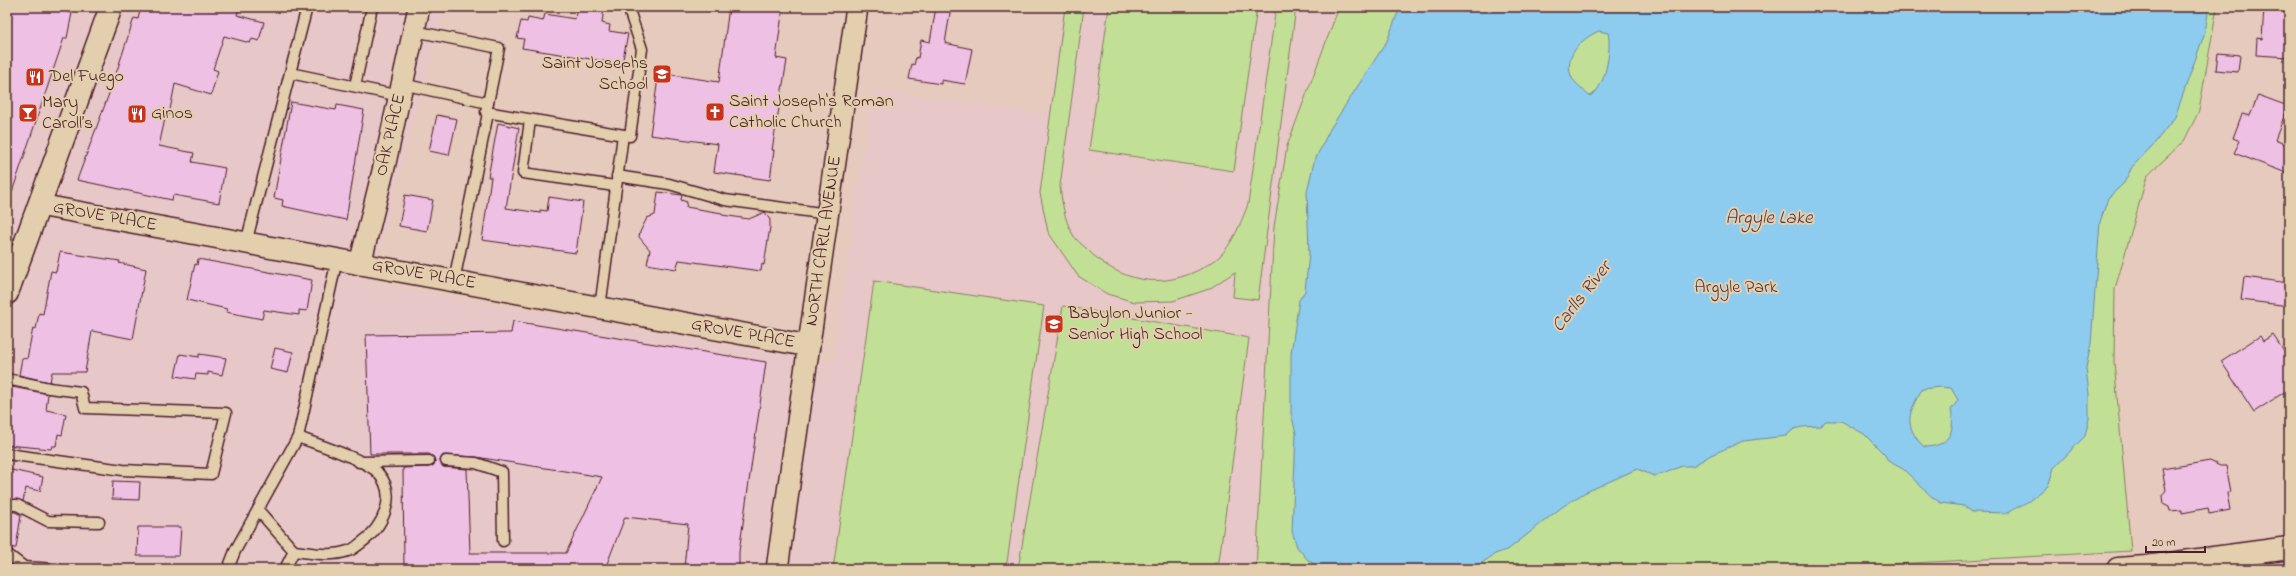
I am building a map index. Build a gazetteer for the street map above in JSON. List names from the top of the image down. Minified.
{"streets":{"street":["OAK PLACE","GROVE PLACE","NORTH CARLL AVENUE"]},"crossings":[["OAK PLACE","GROVE PLACE"],["GROVE PLACE","NORTH CARLL AVENUE"]],"water":["Argyle Lake","Carlls River"],"parks":["Argyle Park"],"places":{"school or university":["Saint Josephs School","Babylon Junior - Senior High School"],"restaurant":["Del Fuego","Ginos"],"church":["Saint Joseph's Roman Catholic Church"],"bar":["Mary Caroll’s"]},"scale_bar":"20 m"}
